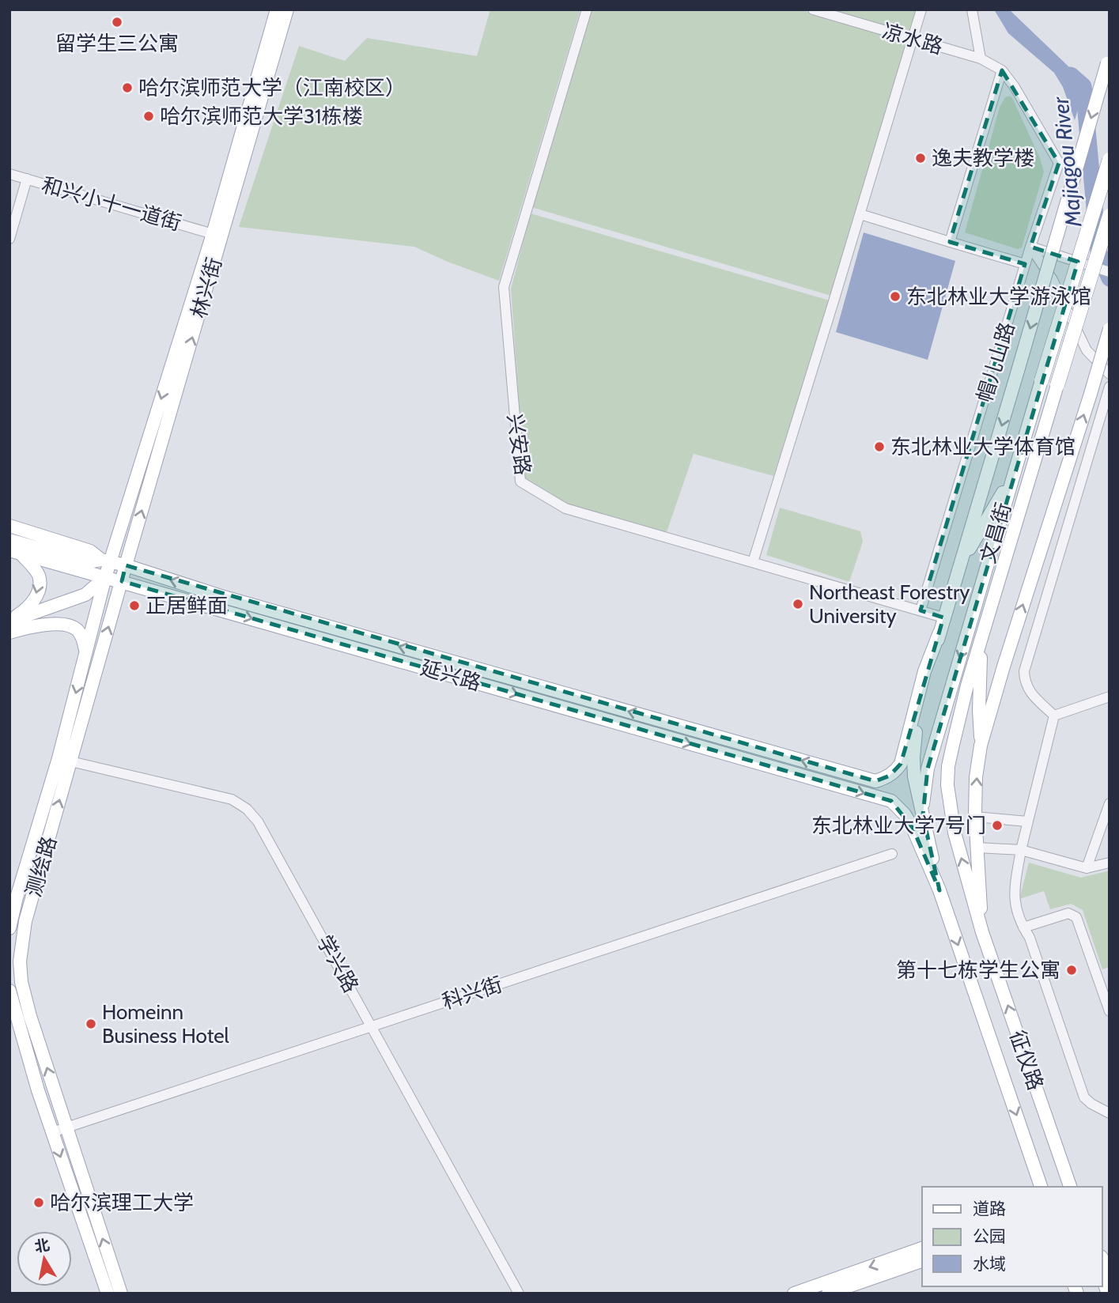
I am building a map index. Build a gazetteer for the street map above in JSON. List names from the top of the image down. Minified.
{"streets":{"main road":["林兴街","文昌街","延兴路","测绘路","征仪路"],"street":["凉水路","和兴小十一道街","帽儿山路","兴安路","学兴路","科兴街"]},"crossings":[["凉水路","帽儿山路"],["和兴小十一道街","林兴街"],["林兴街","延兴路"],["林兴街","测绘路"],["帽儿山路","兴安路"],["文昌街","征仪路"],["延兴路","测绘路"],["测绘路","学兴路"],["测绘路","科兴街"],["学兴路","科兴街"]],"water":["Majiagou River"],"places":["留学生三公寓","哈尔滨师范大学（江南校区）","哈尔滨师范大学31栋楼","逸夫教学楼","东北林业大学游泳馆","东北林业大学体育馆","Northeast Forestry University","正居鲜面","东北林业大学7号门","第十七栋学生公寓","Homeinn Business Hotel","哈尔滨理工大学"],"legend":["道路","公园","水域"],"north":"top"}
